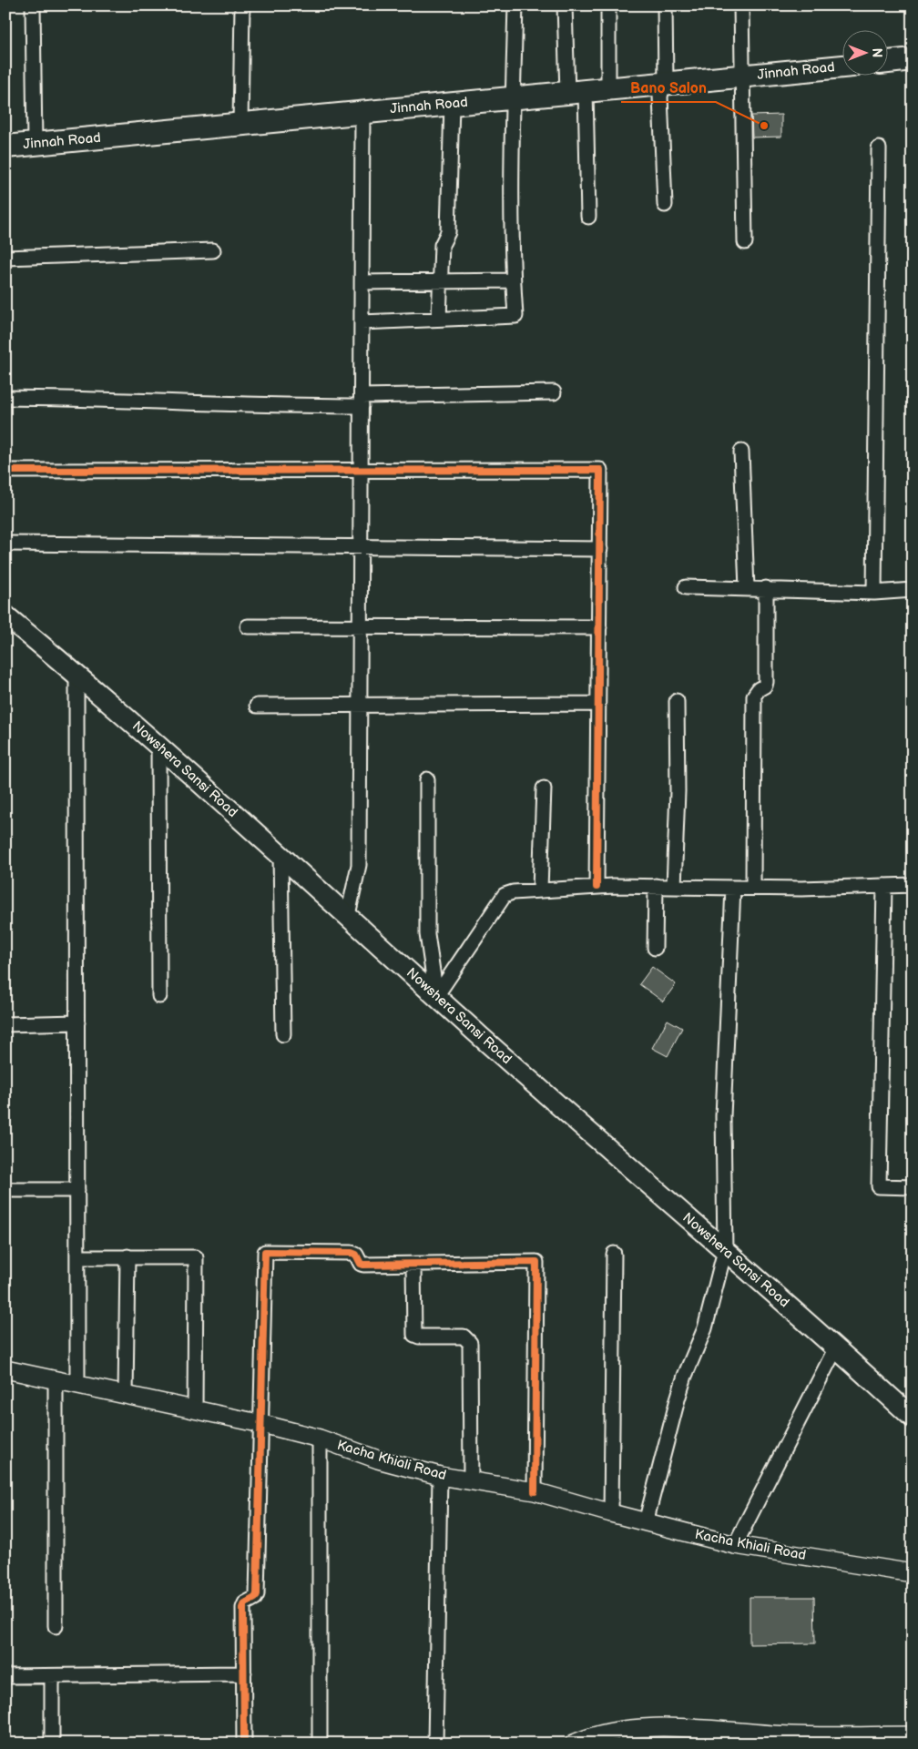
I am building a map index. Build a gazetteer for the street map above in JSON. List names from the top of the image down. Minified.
{"streets":{"main road":["Jinnah Road","Nowshera Sansi Road"],"street":["Kacha Khiali Road"]},"places":["Bano Salon"],"north":"right"}
